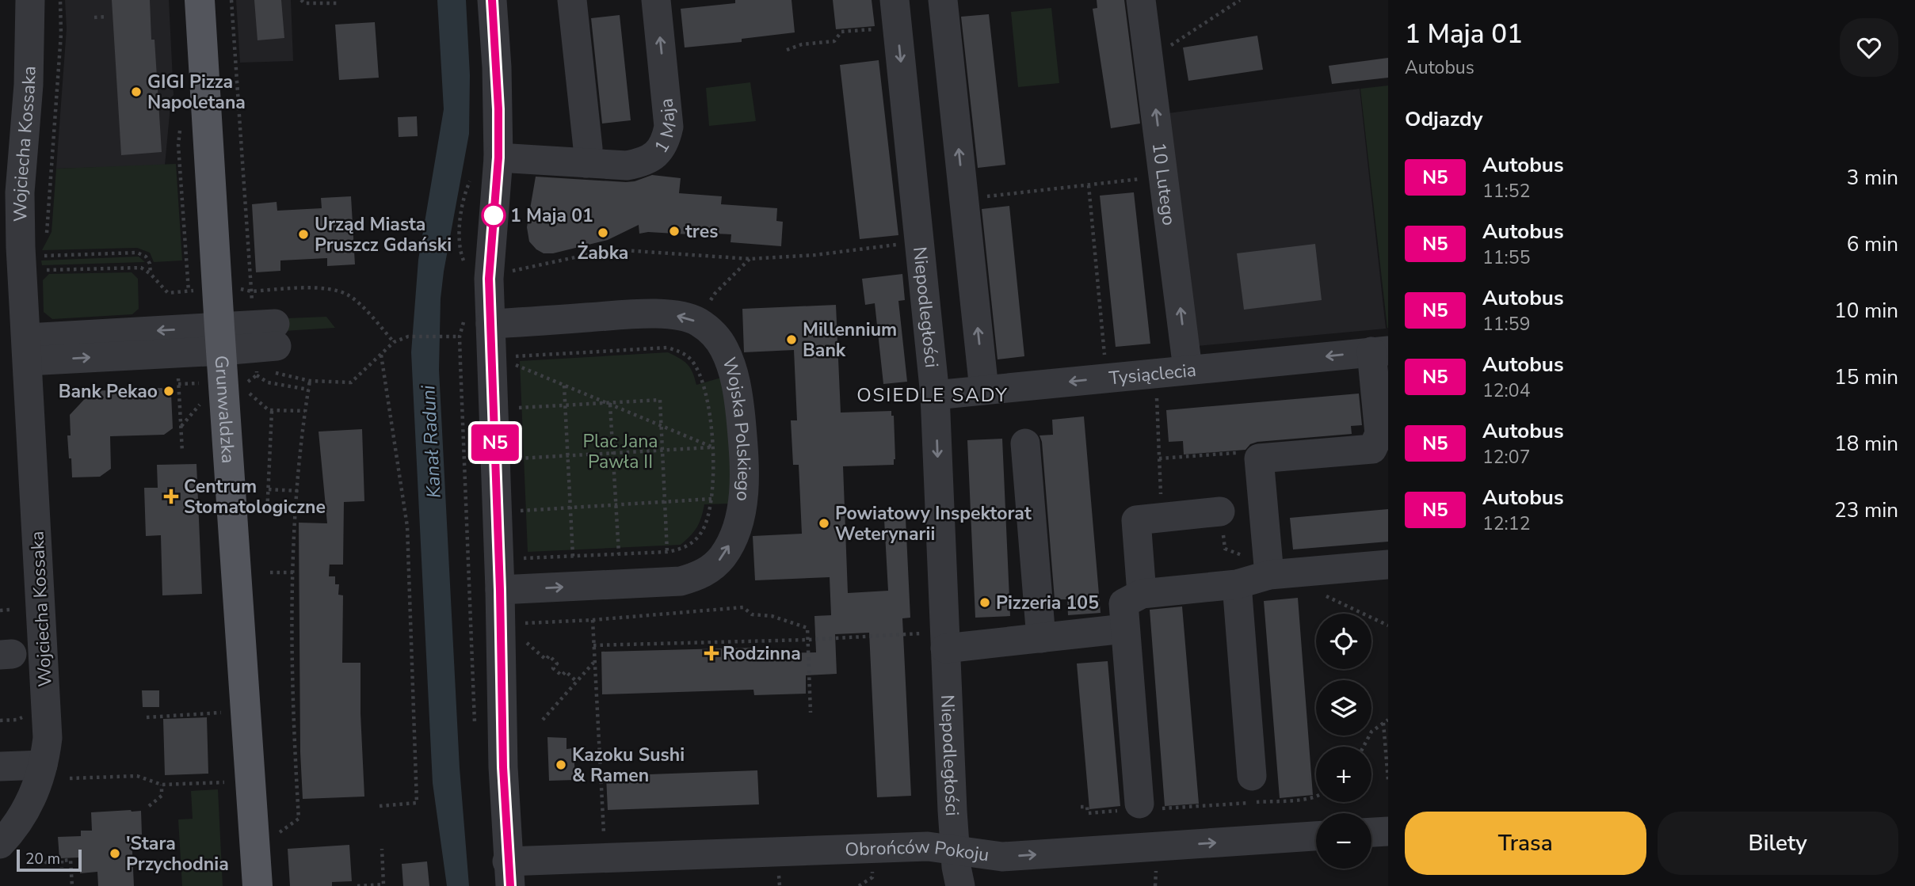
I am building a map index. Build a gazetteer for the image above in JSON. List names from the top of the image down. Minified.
{"streets":{"main road":["Grunwaldzka"],"street":["1 Maja","Wojciecha Kossaka","10 Lutego","Niepodległości","Tysiąclecia","Wojska Polskiego","Obrońców Pokoju"]},"crossings":[["10 Lutego","Tysiąclecia"],["Niepodległości","Tysiąclecia"],["Niepodległości","Obrońców Pokoju"]],"districts":["OSIEDLE SADY"],"water":["Kanał Raduni"],"parks":["Plac Jana Pawła II"],"places":{"other":["GIGI Pizza Napoletana","1 Maja 01","tres","Żabka","Urząd Miasta Pruszcz Gdański","Millennium Bank","Bank Pekao","Powiatowy Inspektorat Weterynarii","Pizzeria 105","Kazoku Sushi & Ramen","'Stara Przychodnia"],"health":["Centrum Stomatologiczne","Rodzinna"]},"lines":["bus line N5"],"scale_bar":"20 m","page":{"on_map":"N5","heading":[["1 Maja 01","Autobus"],"Odjazdy"],"list":[{"mark":"N5","name":"Autobus","note":"11:52","value":"3 min"},{"mark":"N5","name":"Autobus","note":"11:55","value":"6 min"},{"mark":"N5","name":"Autobus","note":"11:59","value":"10 min"},{"mark":"N5","name":"Autobus","note":"12:04","value":"15 min"},{"mark":"N5","name":"Autobus","note":"12:07","value":"18 min"},{"mark":"N5","name":"Autobus","note":"12:12","value":"23 min"}],"map_buttons":["+","−"],"buttons":["Trasa","Bilety"],"scale":"20 m"}}
